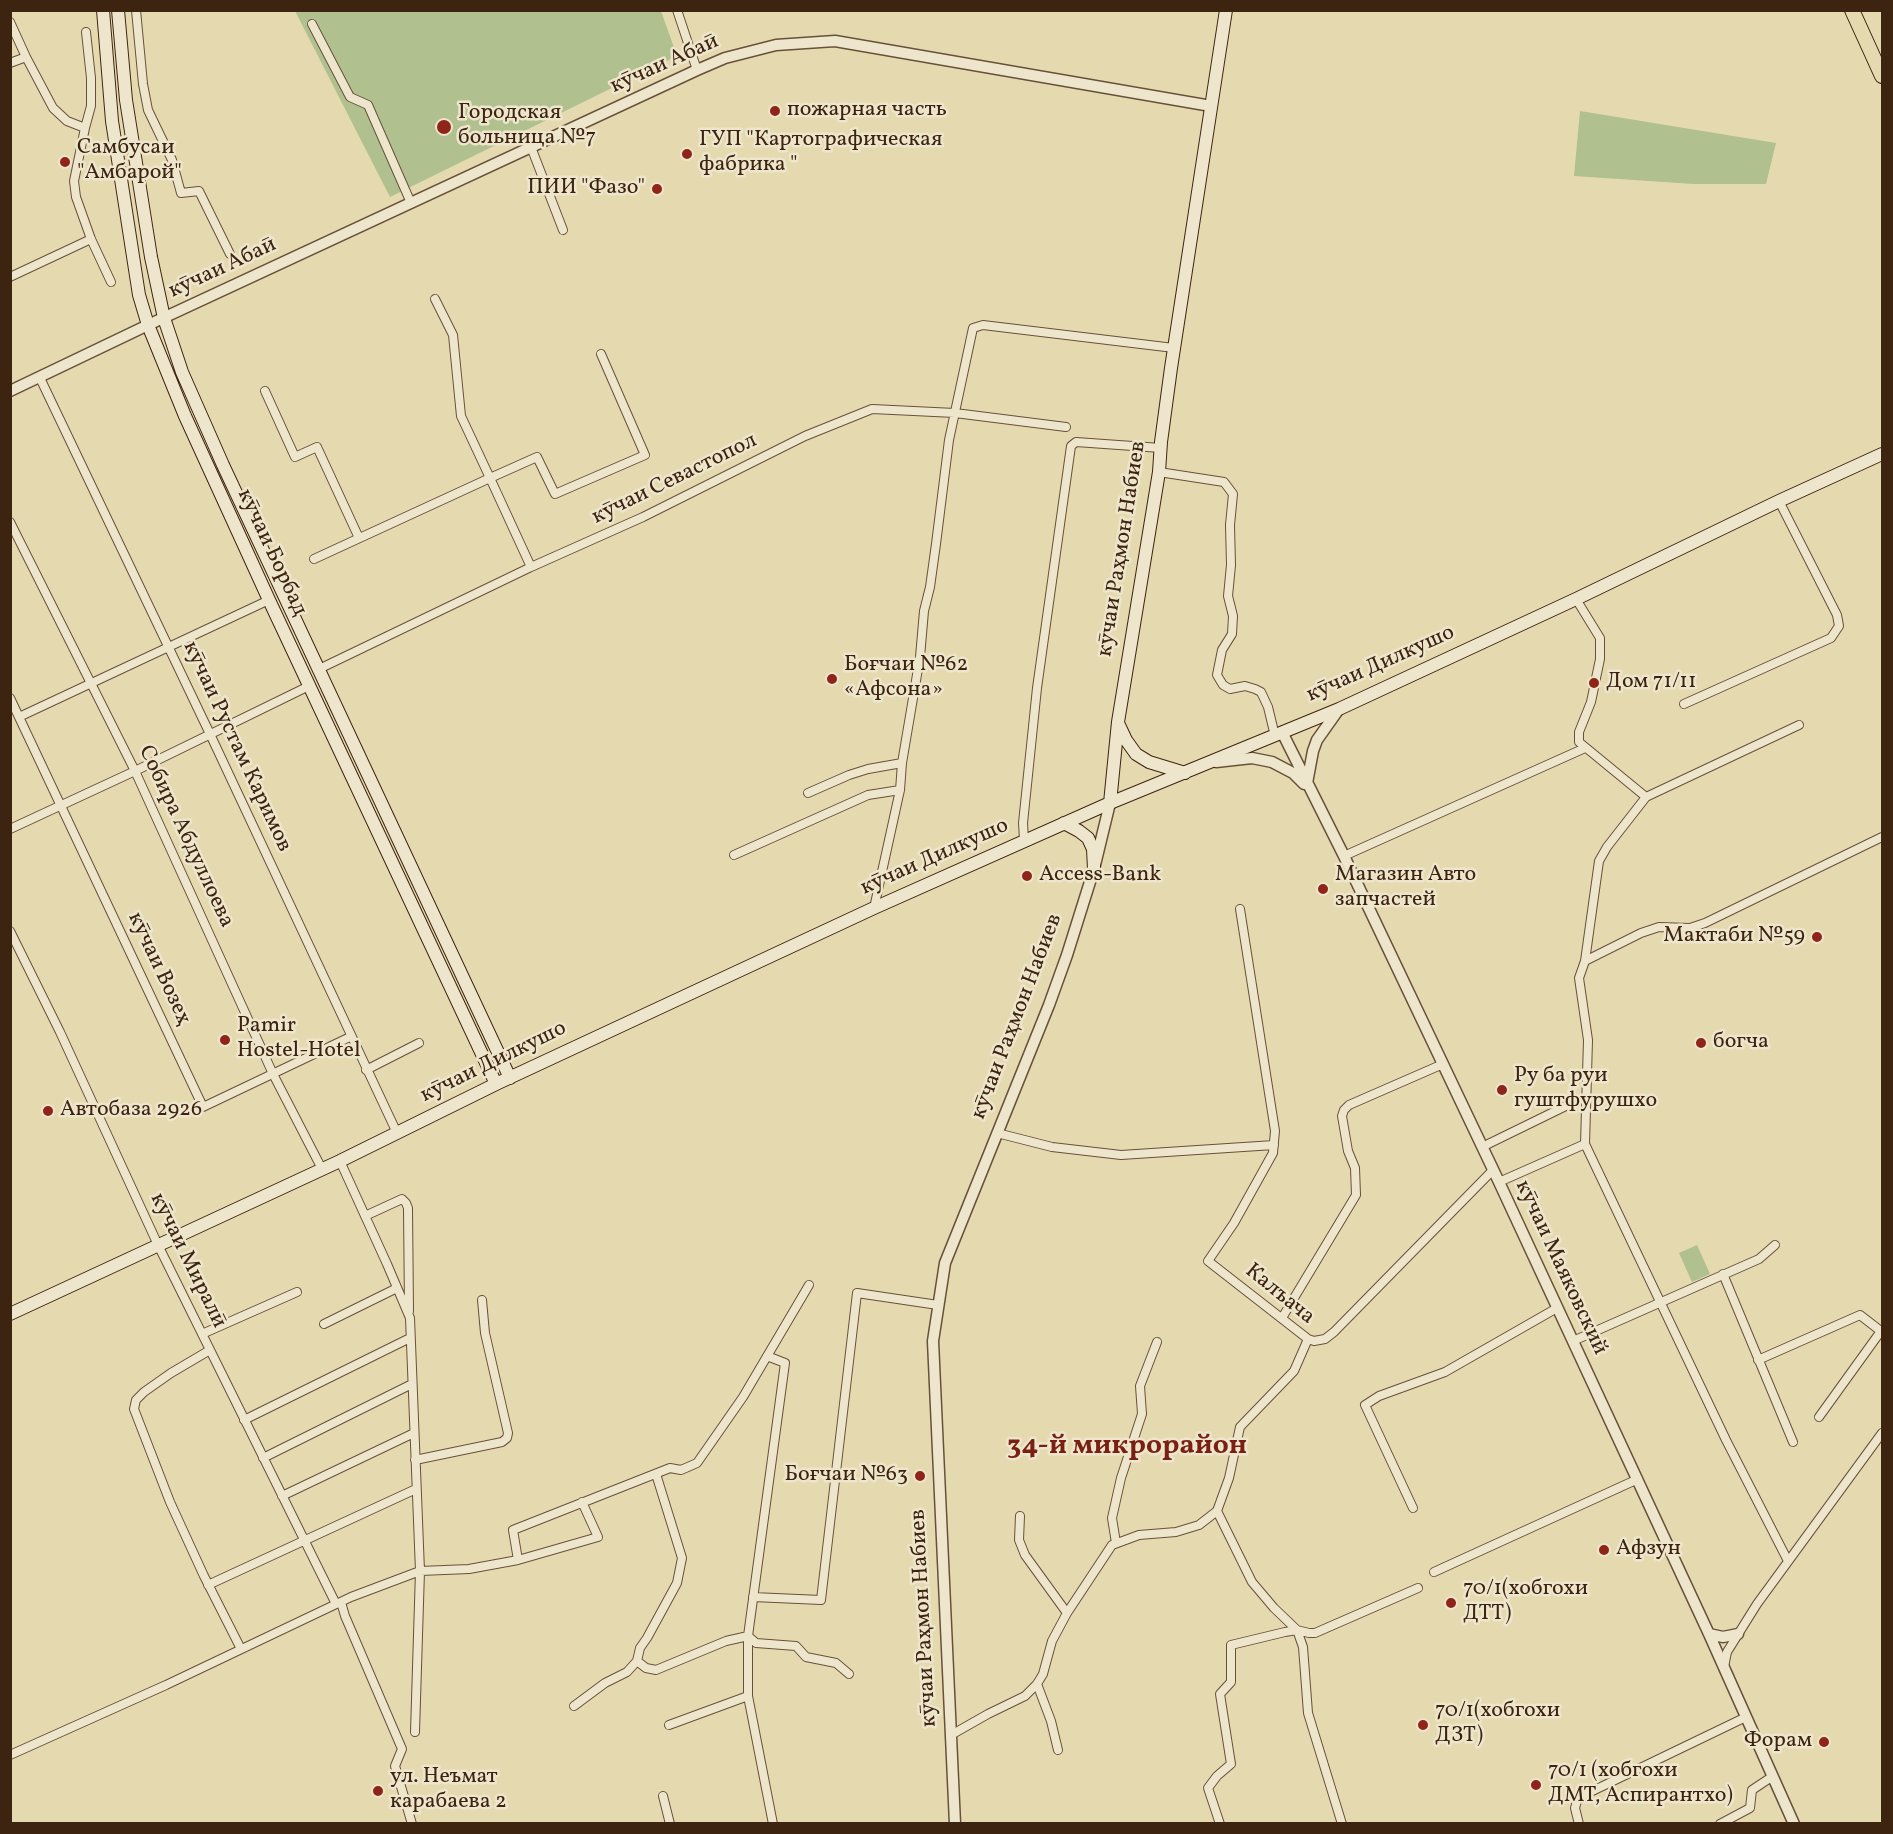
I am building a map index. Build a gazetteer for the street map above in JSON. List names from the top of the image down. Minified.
{"streets":{"main road":["кӯчаи Раҳмон Набиев","кӯчаи Борбад","кӯчаи Дилкушо"],"street":["кӯчаи Абаӣ","кӯчаи Севастопол","кӯчаи Рустам Каримов","Собира Абдуллоева","кӯчаи Возеҳ","кӯчаи Миралӣ","кӯчаи Маяковский","Калъача"]},"crossings":[["кӯчаи Абаӣ","кӯчаи Раҳмон Набиев"],["кӯчаи Абаӣ","кӯчаи Борбад"],["кӯчаи Абаӣ","кӯчаи Рустам Каримов"],["кӯчаи Севастопол","кӯчаи Борбад"],["кӯчаи Раҳмон Набиев","кӯчаи Дилкушо"],["кӯчаи Борбад","кӯчаи Дилкушо"],["кӯчаи Дилкушо","кӯчаи Рустам Каримов"],["кӯчаи Дилкушо","Собира Абдуллоева"],["кӯчаи Дилкушо","кӯчаи Миралӣ"],["кӯчаи Дилкушо","кӯчаи Маяковский"],["кӯчаи Рустам Каримов","кӯчаи Возеҳ"],["Собира Абдуллоева","кӯчаи Возеҳ"]],"districts":["34-й микрорайон"],"places":["пожарная часть","Городская больница №7","ГУП \"Картографическая фабрика \"","Самбусаи \"Амбарой\"","ПИИ \"Фазо\"","Боғчаи №62 «Афсона»","Дом 71/11","Access-Bank","Магазин Авто запчастей","Мактаби №59","Pamir Hostel-Hotel","богча","Ру ба руи гуштфурушхо","Автобаза 2926","Боғчаи №63","Афзун","70/1(хобгохи ДТТ)","70/1(хобгохи ДЗТ)","Форам","70/1 (хобгохи ДМТ, Аспирантхо)","ул. Неъмат карабаева 2"]}
